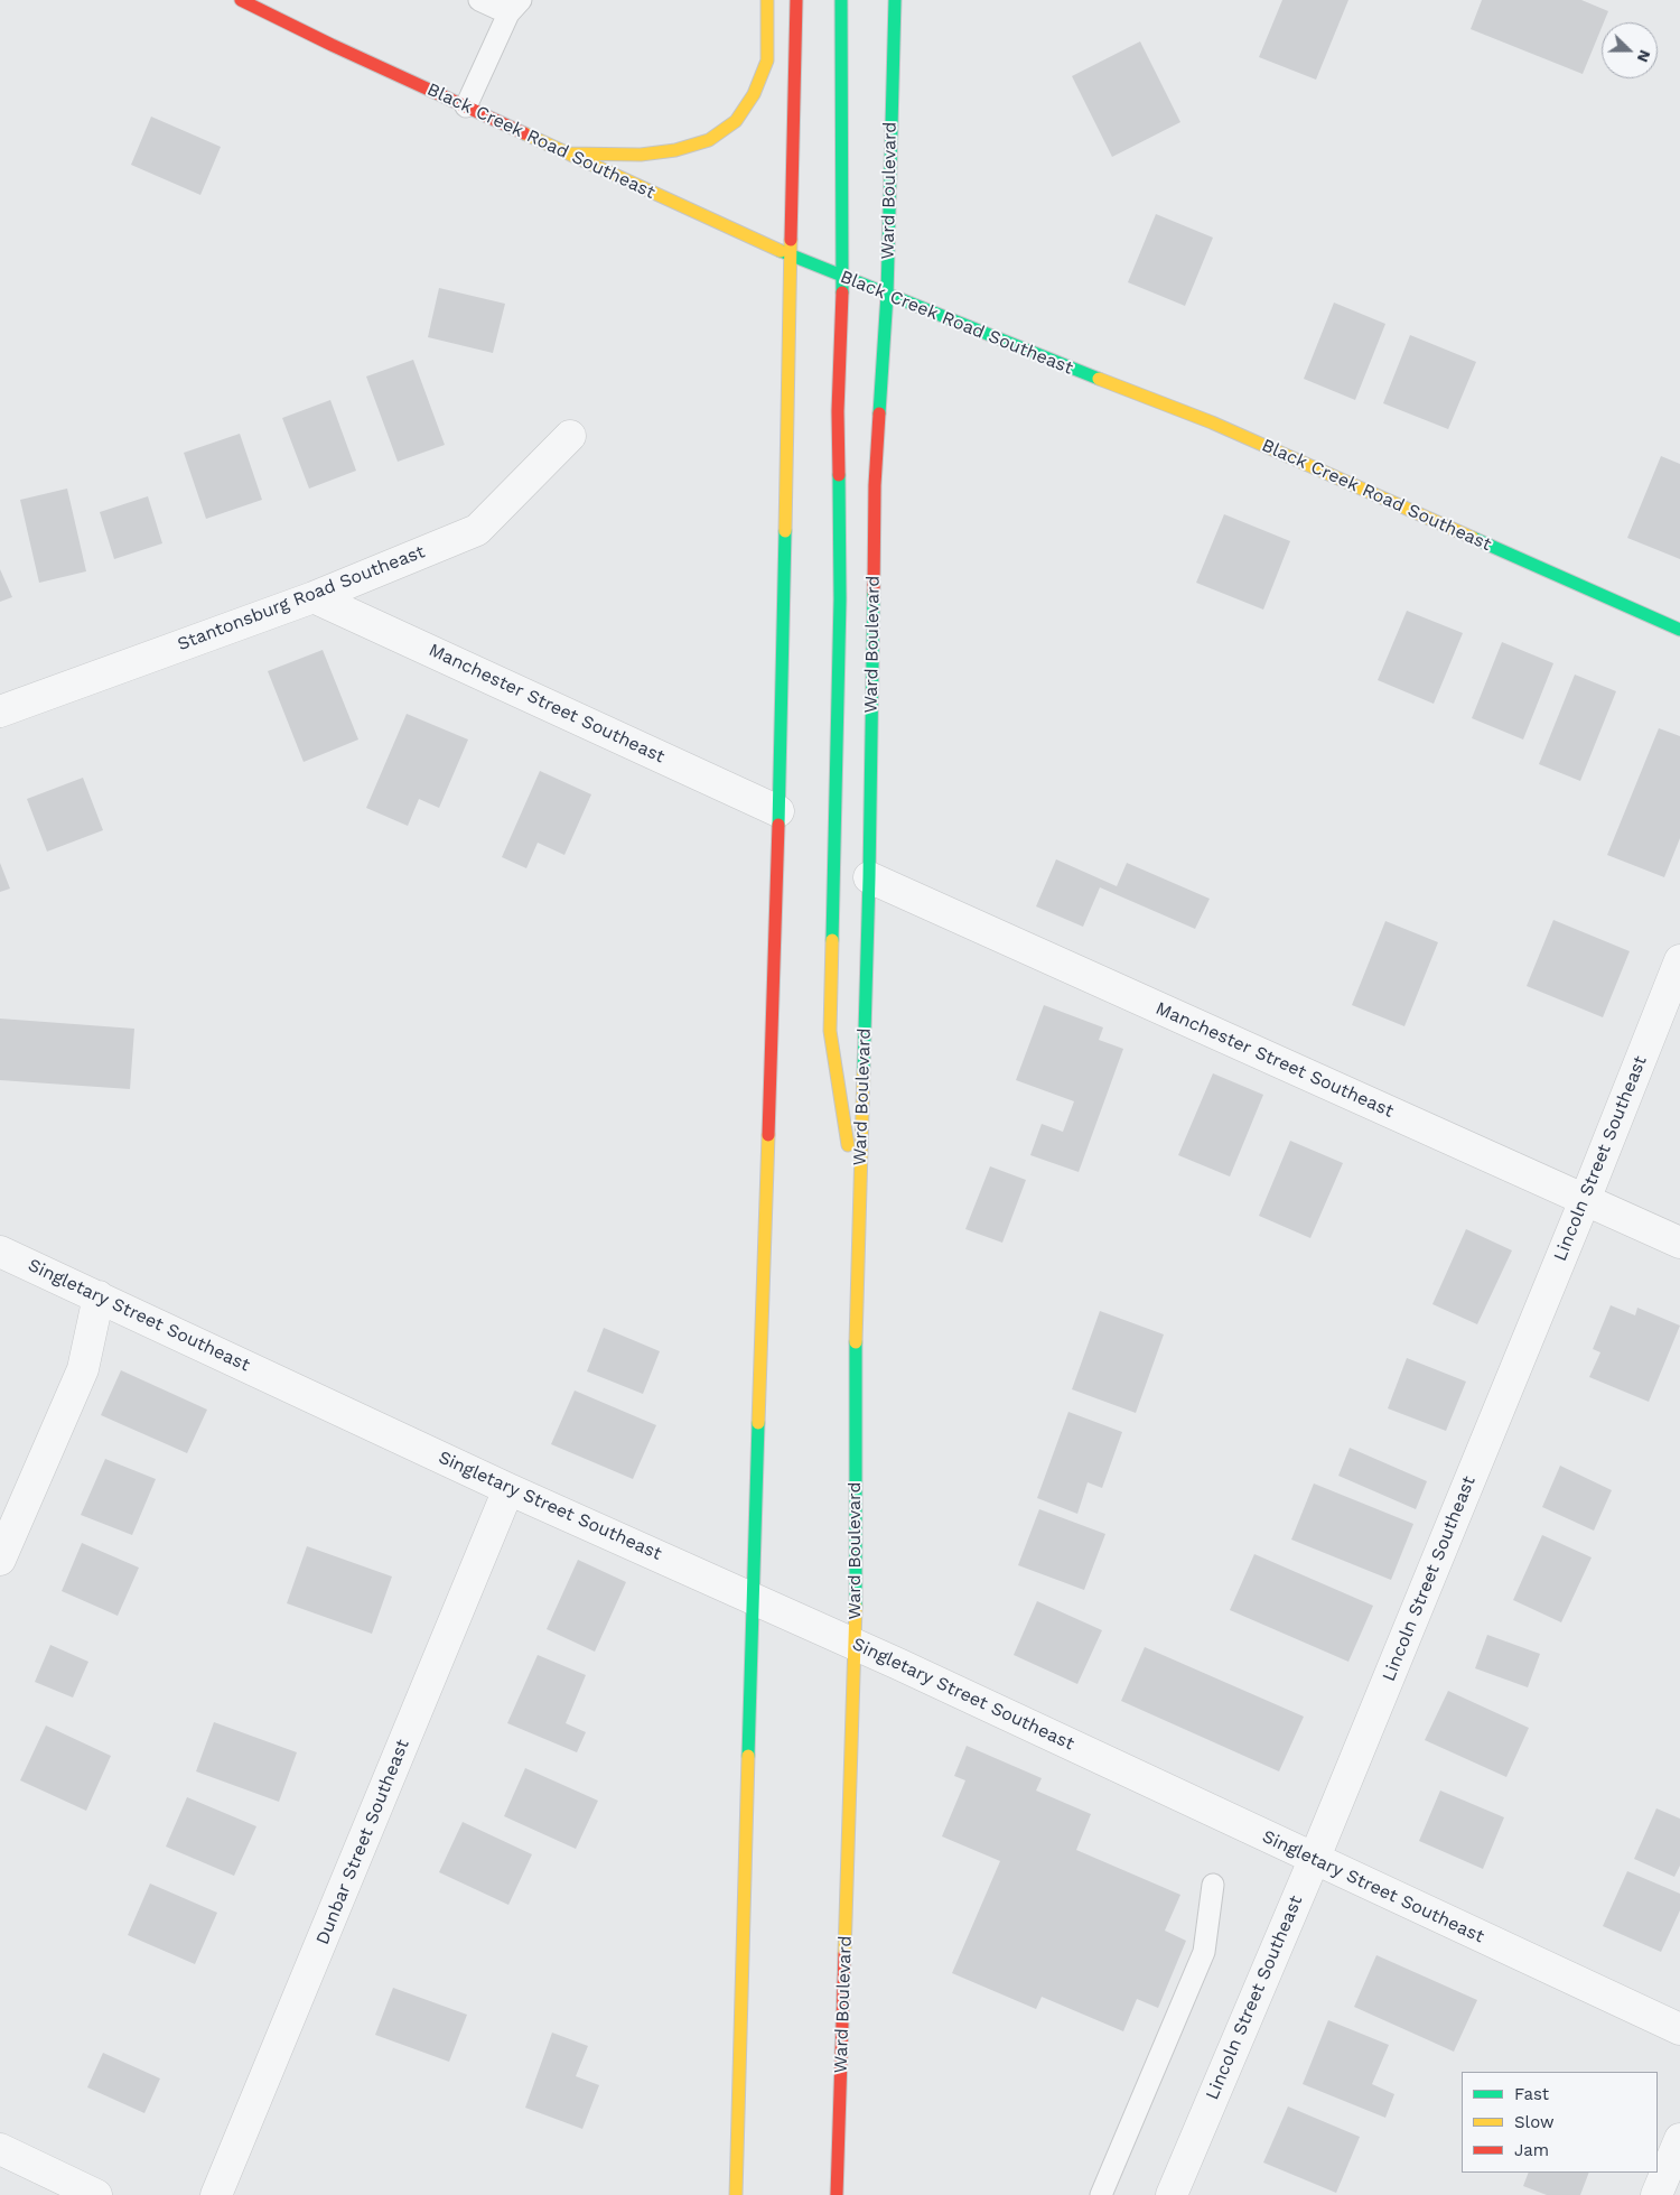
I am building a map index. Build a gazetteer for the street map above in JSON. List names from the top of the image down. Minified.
{"streets":{"main road":["Black Creek Road Southeast","Ward Boulevard"],"street":["Stantonsburg Road Southeast","Manchester Street Southeast","Lincoln Street Southeast","Singletary Street Southeast","Dunbar Street Southeast"]},"crossings":[["Black Creek Road Southeast","Ward Boulevard"],["Ward Boulevard","Manchester Street Southeast"],["Ward Boulevard","Singletary Street Southeast"],["Stantonsburg Road Southeast","Manchester Street Southeast"],["Manchester Street Southeast","Lincoln Street Southeast"],["Lincoln Street Southeast","Singletary Street Southeast"],["Singletary Street Southeast","Dunbar Street Southeast"]],"legend":["Fast","Slow","Jam"],"north":"right"}
